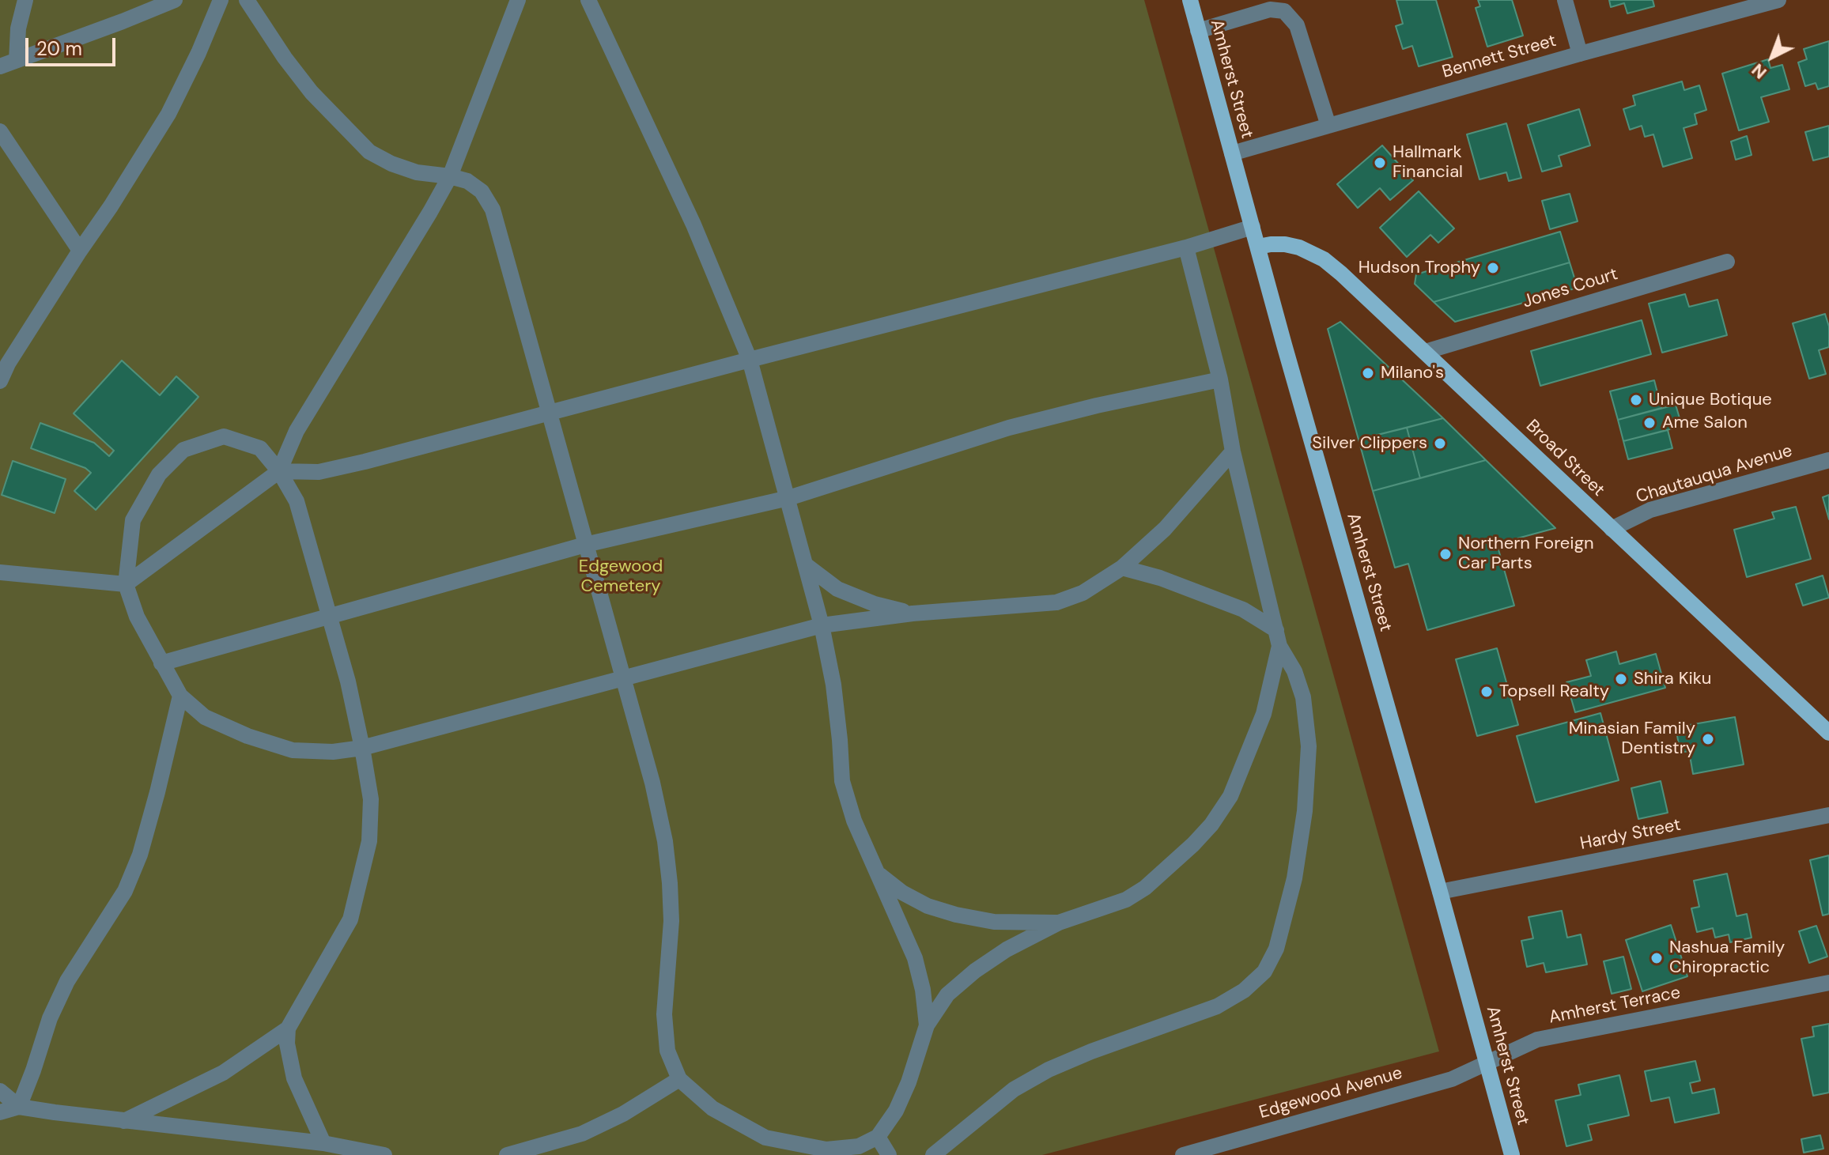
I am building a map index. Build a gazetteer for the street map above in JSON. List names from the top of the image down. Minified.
{"streets":{"main road":["Amherst Street","Broad Street"],"street":["Bennett Street","Jones Court","Chautauqua Avenue","Hardy Street","Amherst Terrace","Edgewood Avenue"]},"crossings":[["Bennett Street","Amherst Street"],["Amherst Street","Broad Street"],["Amherst Street","Hardy Street"],["Amherst Street","Amherst Terrace"],["Amherst Street","Edgewood Avenue"],["Jones Court","Broad Street"],["Broad Street","Chautauqua Avenue"],["Amherst Terrace","Edgewood Avenue"]],"parks":["Edgewood Cemetery"],"places":["Hallmark Financial","Hudson Trophy","Milano's","Unique Botique","Ame Salon","Silver Clippers","Northern Foreign Car Parts","Shira Kiku","Topsell Realty","Minasian Family Dentistry","Nashua Family Chiropractic"],"scale_bar":"20 m","north":"bottom left"}
